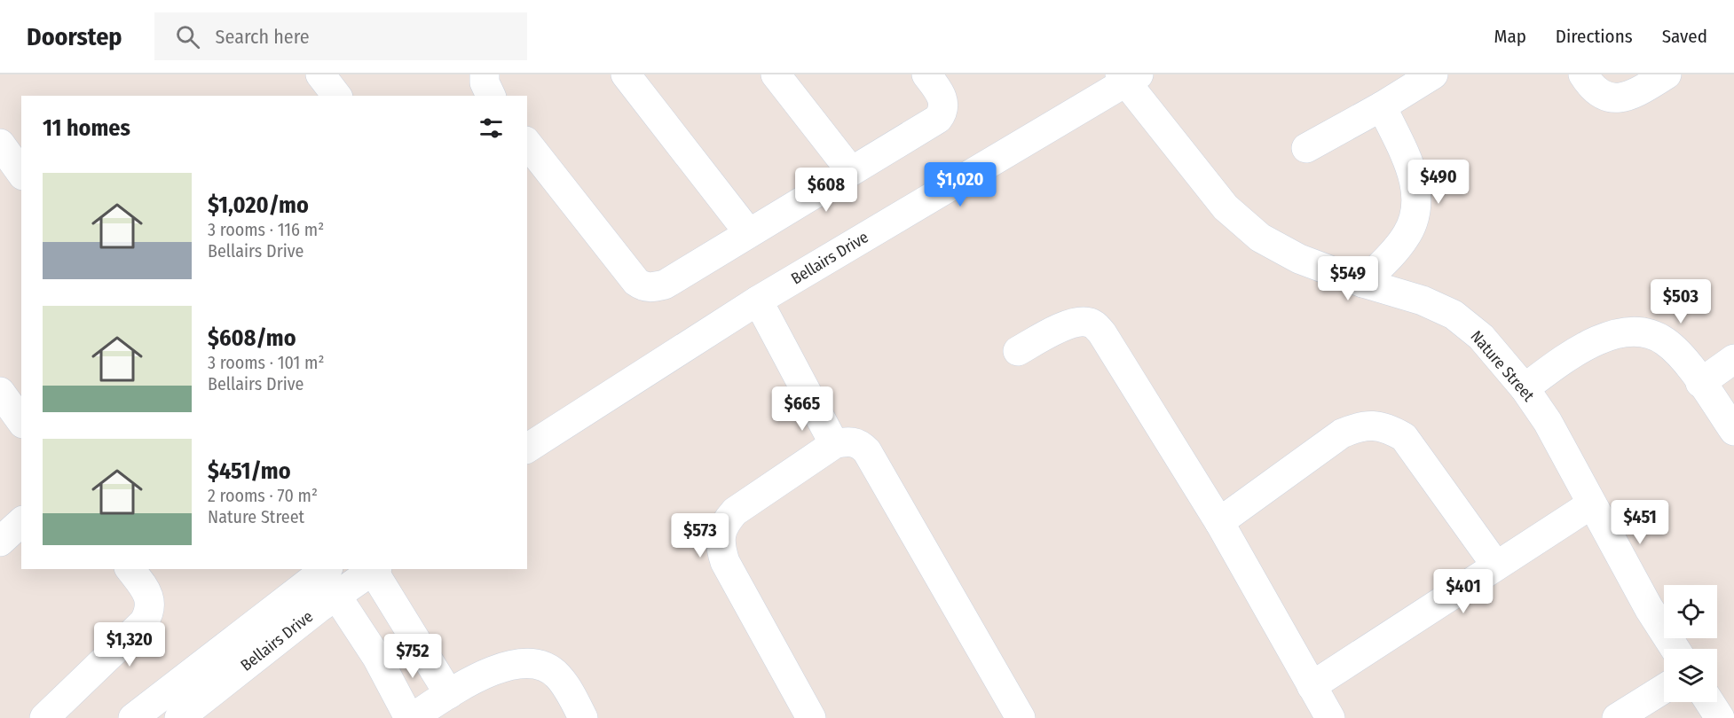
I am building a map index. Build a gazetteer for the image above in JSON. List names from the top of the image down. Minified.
{"streets":{"street":["Bellairs Drive","Nature Street"]},"crossings":[["Bellairs Drive","Nature Street"]],"page":{"header":"Doorstep","search":"Search here","nav":["Map","Directions","Saved"],"heading":"11 homes","price":["$490","$1,020","$608","$549","$503","$665","$451","$573","$401","$1,320","$752"],"list":[{"name":"$1,020/mo","note":"3 rooms · 116 m² · Bellairs Drive"},{"name":"$608/mo","note":"3 rooms · 101 m² · Bellairs Drive"},{"name":"$451/mo","note":"2 rooms · 70 m² · Nature Street"}]}}
